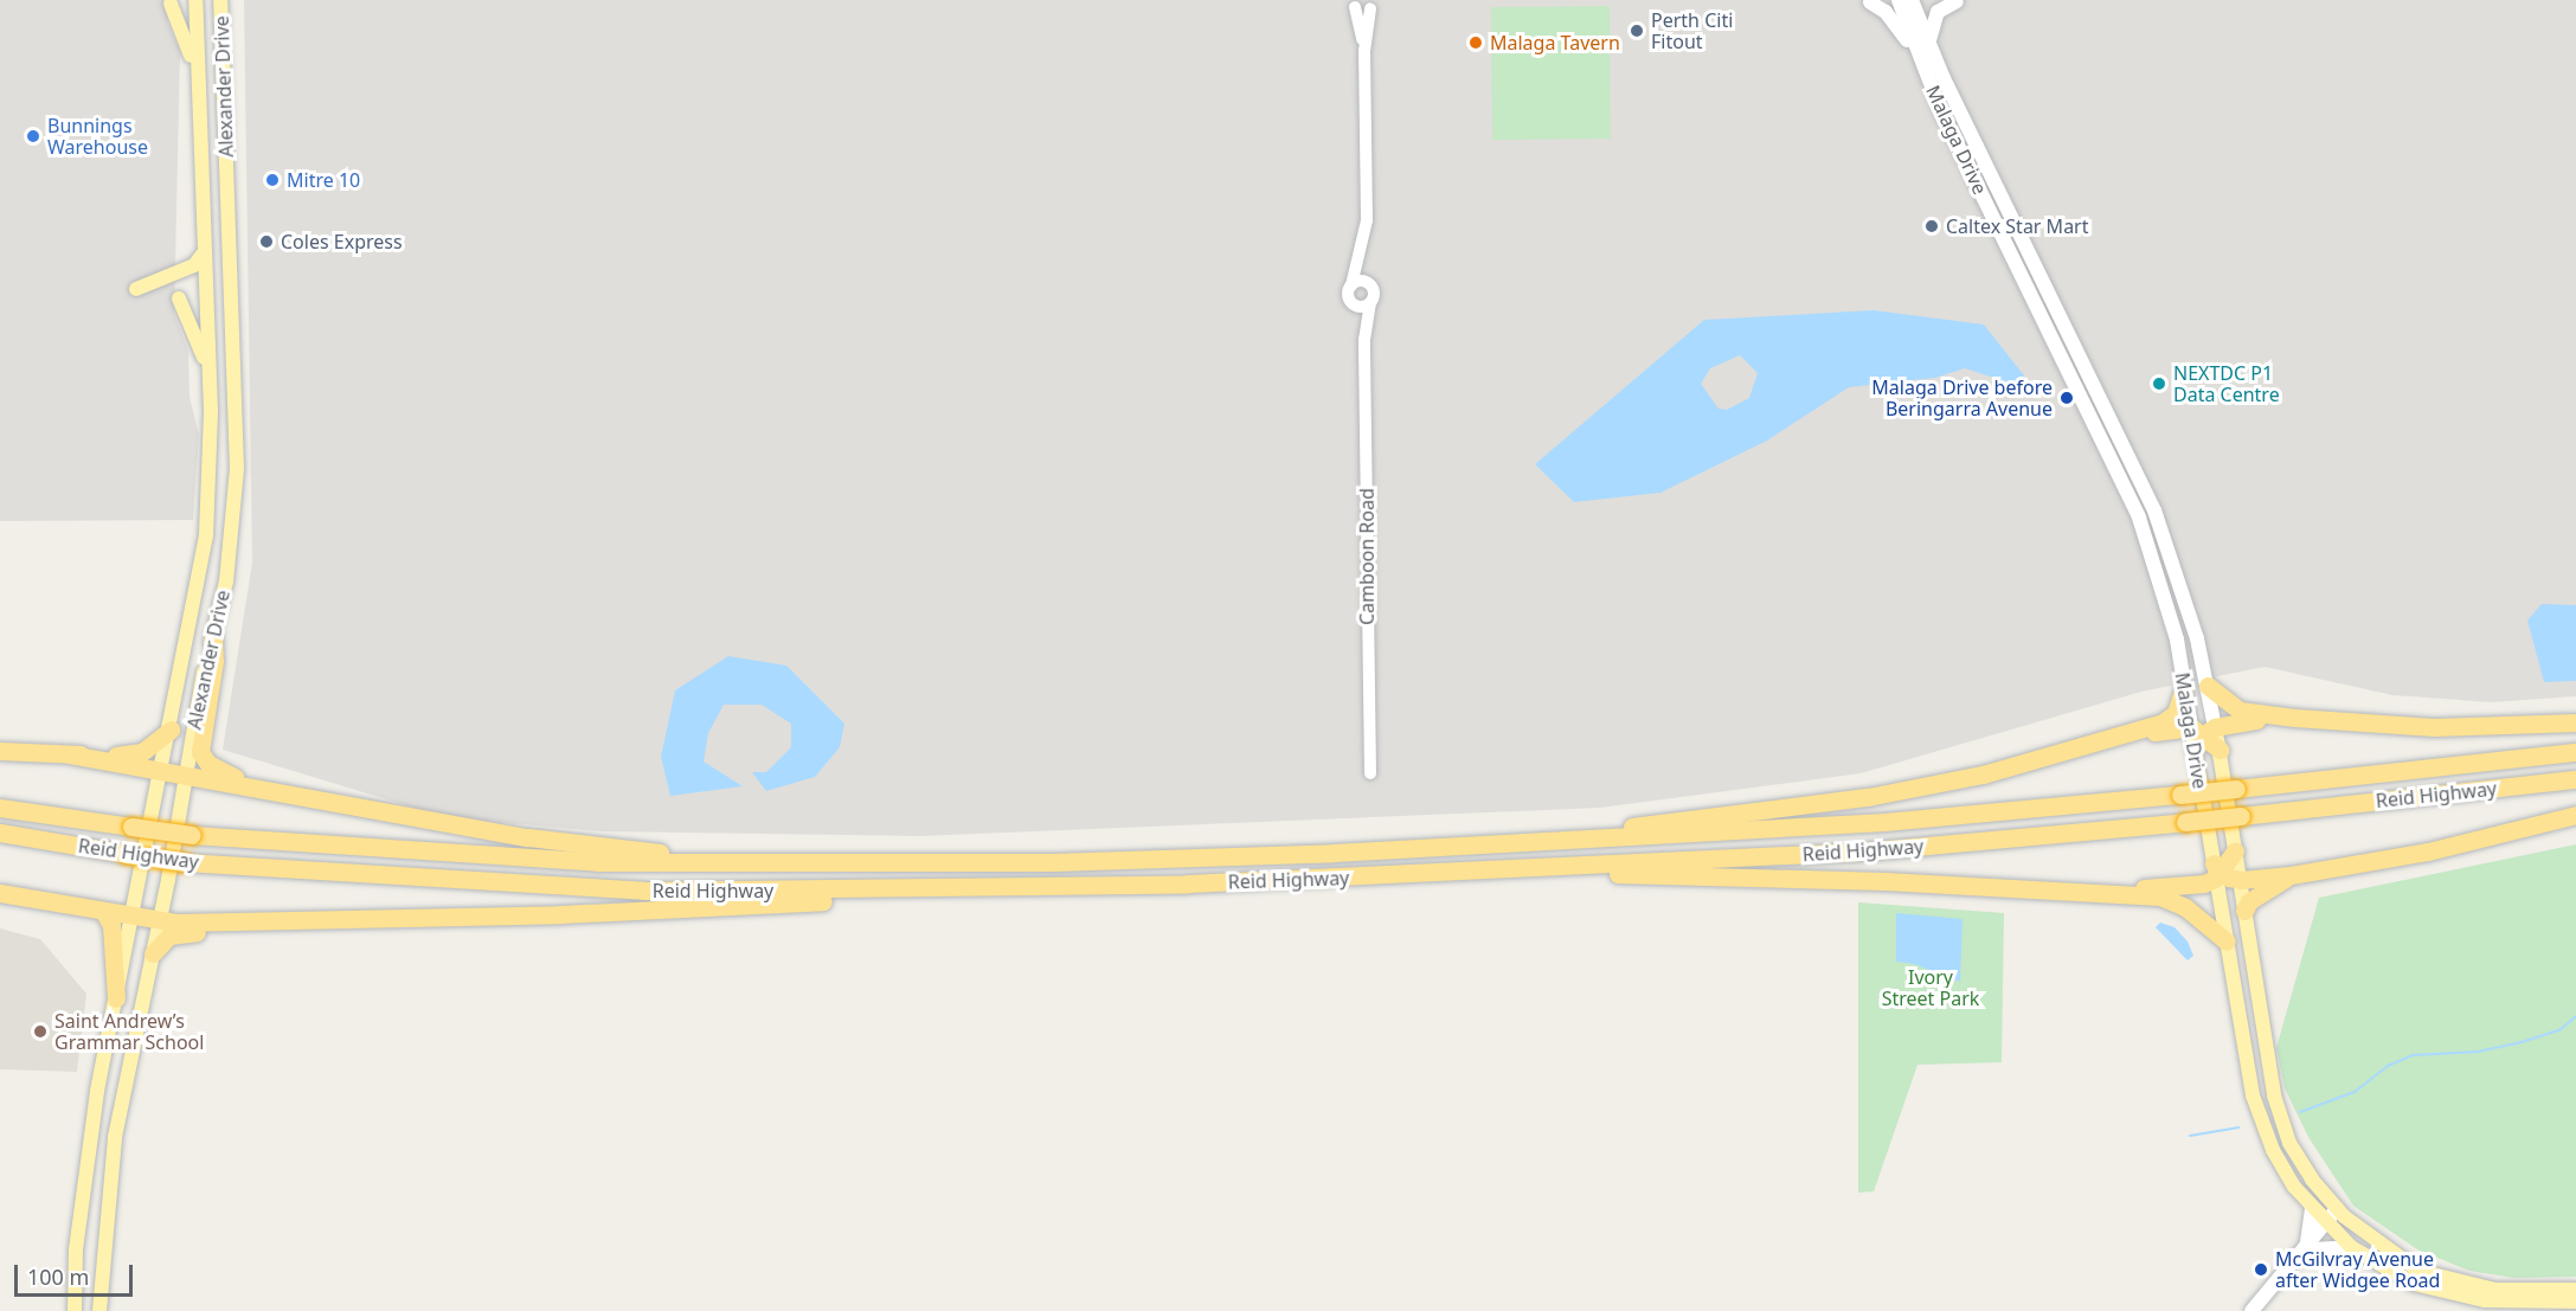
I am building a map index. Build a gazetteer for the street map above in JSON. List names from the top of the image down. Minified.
{"streets":{"highway":["Reid Highway"],"main road":["Alexander Drive","Malaga Drive"],"street":["Camboon Road"]},"parks":["Ivory Street Park"],"places":["Perth Citi Fitout","Malaga Tavern","Bunnings Warehouse","Mitre 10","Caltex Star Mart","Coles Express","NEXTDC P1 Data Centre","Malaga Drive before Beringarra Avenue","Saint Andrew’s Grammar School","McGilvray Avenue after Widgee Road"],"scale_bar":"100 m"}
